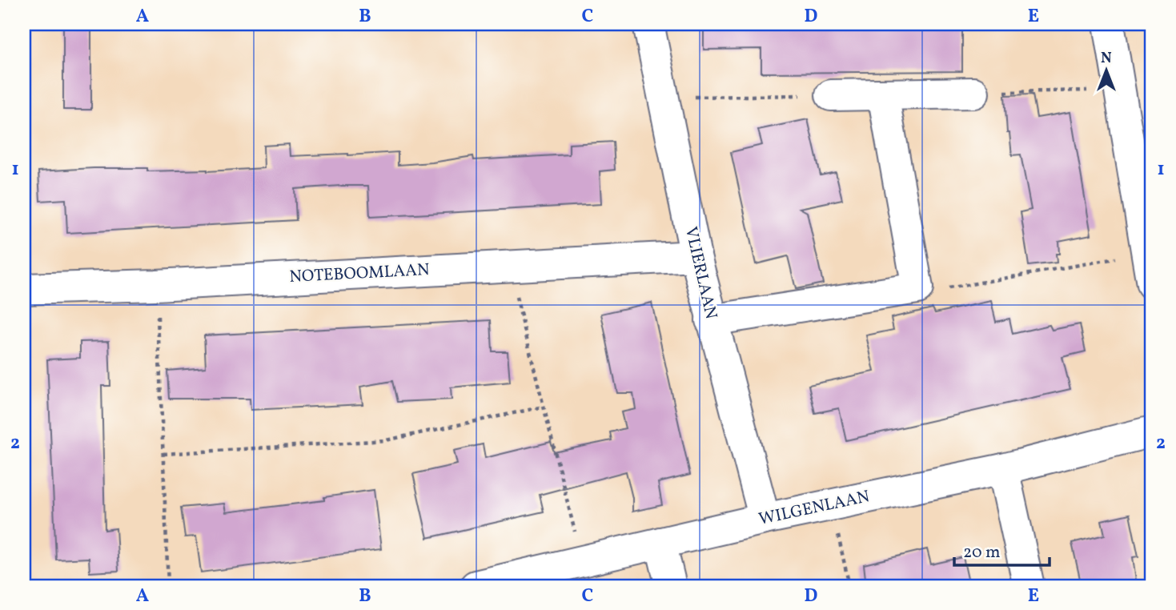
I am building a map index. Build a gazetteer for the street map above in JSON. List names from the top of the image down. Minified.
{"streets":{"street":["VLIERLAAN","NOTEBOOMLAAN","WILGENLAAN"]},"crossings":[["VLIERLAAN","NOTEBOOMLAAN"],["VLIERLAAN","WILGENLAAN"]],"scale_bar":"20 m","north":"top","grid":{"columns":["A","B","C","D","E"],"rows":["1","2"]}}
